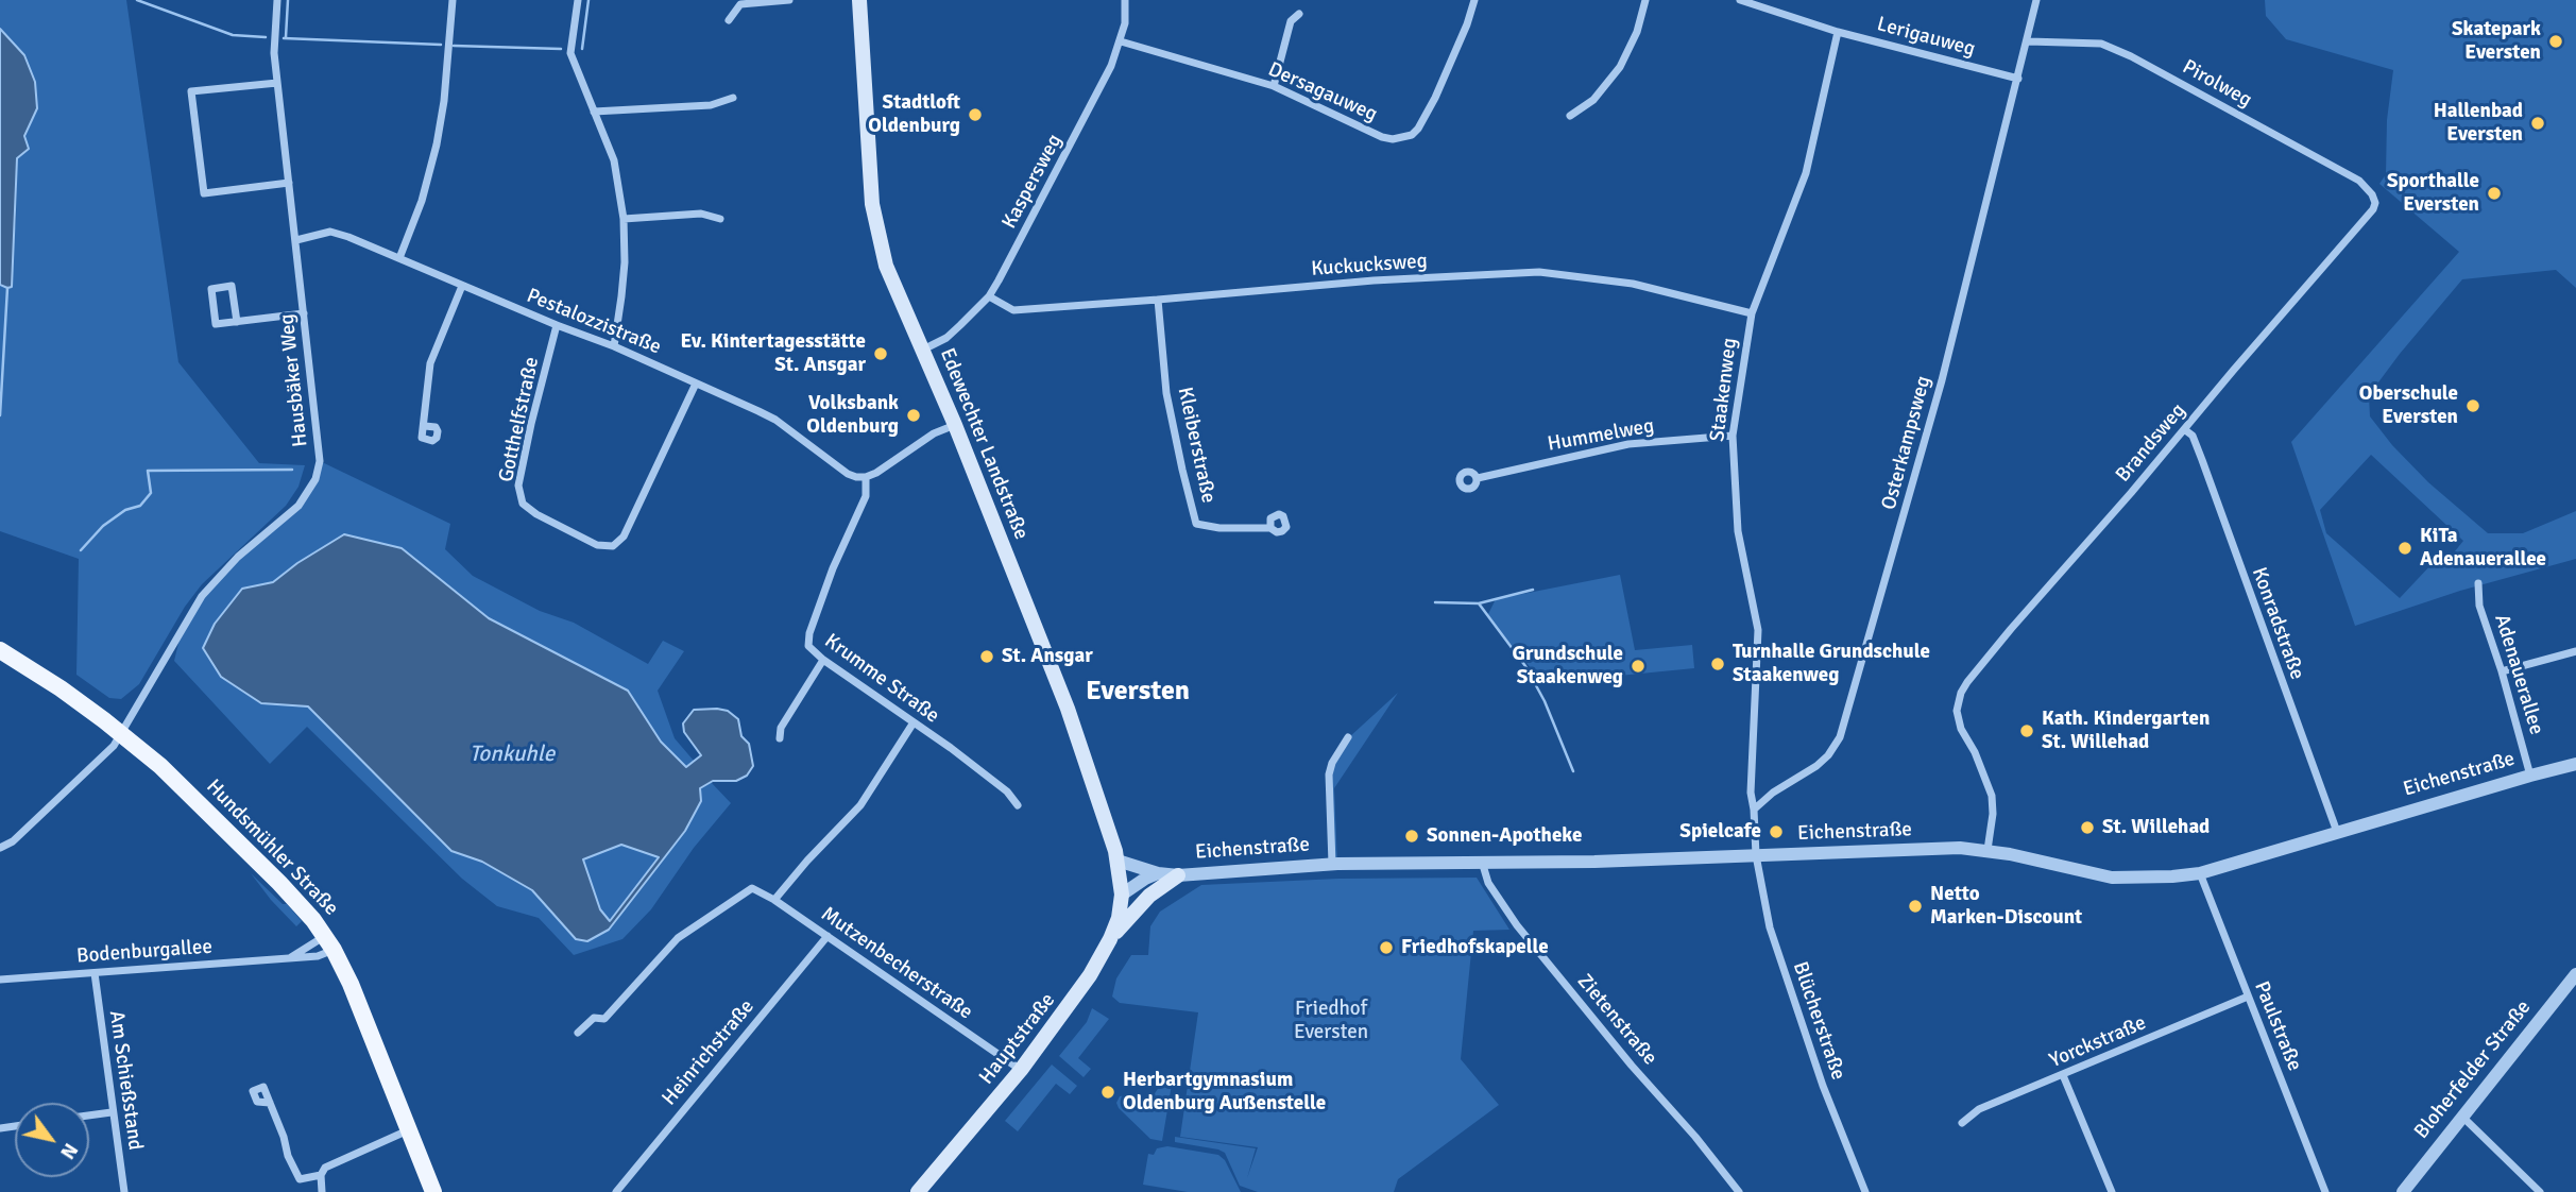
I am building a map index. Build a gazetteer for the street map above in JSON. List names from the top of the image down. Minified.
{"streets":{"main road":["Edewechter Landstraße","Hundsmühler Straße","Hauptstraße"],"street":["Lerigauweg","Pirolweg","Dersagauweg","Kaspersweg","Kuckucksweg","Pestalozzistraße","Hausbäker Weg","Staakenweg","Gotthelfstraße","Hummelweg","Osterkampsweg","Brandsweg","Kleiberstraße","Konradstraße","Adenauerallee","Krumme Straße","Eichenstraße","Bodenburgallee","Mutzenbecherstraße","Zietenstraße","Blücherstraße","Paulstraße","Yorckstraße","Heinrichstraße","Bloherfelder Straße","Am Schießstand"]},"crossings":[["Lerigauweg","Staakenweg"],["Lerigauweg","Osterkampsweg"],["Pirolweg","Osterkampsweg"],["Pirolweg","Brandsweg"],["Dersagauweg","Kaspersweg"],["Kaspersweg","Kuckucksweg"],["Kaspersweg","Edewechter Landstraße"],["Kuckucksweg","Staakenweg"],["Kuckucksweg","Kleiberstraße"],["Pestalozzistraße","Hausbäker Weg"],["Pestalozzistraße","Gotthelfstraße"],["Pestalozzistraße","Krumme Straße"],["Hausbäker Weg","Hundsmühler Straße"],["Staakenweg","Hummelweg"],["Staakenweg","Osterkampsweg"],["Brandsweg","Konradstraße"],["Brandsweg","Eichenstraße"],["Edewechter Landstraße","Eichenstraße"],["Edewechter Landstraße","Hauptstraße"],["Konradstraße","Eichenstraße"],["Adenauerallee","Eichenstraße"],["Eichenstraße","Zietenstraße"],["Eichenstraße","Blücherstraße"],["Eichenstraße","Paulstraße"],["Hundsmühler Straße","Bodenburgallee"],["Bodenburgallee","Am Schießstand"],["Mutzenbecherstraße","Hauptstraße"],["Mutzenbecherstraße","Heinrichstraße"],["Paulstraße","Yorckstraße"]],"districts":["Eversten"],"water":["Tonkuhle"],"parks":["Friedhof Eversten"],"places":["Skatepark Eversten","Stadtloft Oldenburg","Hallenbad Eversten","Sporthalle Eversten","Ev. Kintertagesstätte St. Ansgar","Oberschule Eversten","Volksbank Oldenburg","KiTa Adenauerallee","St. Ansgar","Turnhalle Grundschule Staakenweg","Grundschule Staakenweg","Kath. Kindergarten St. Willehad","St. Willehad","Spielcafe","Sonnen-Apotheke","Netto Marken-Discount","Friedhofskapelle","Herbartgymnasium Oldenburg Außenstelle"],"north":"bottom right"}
